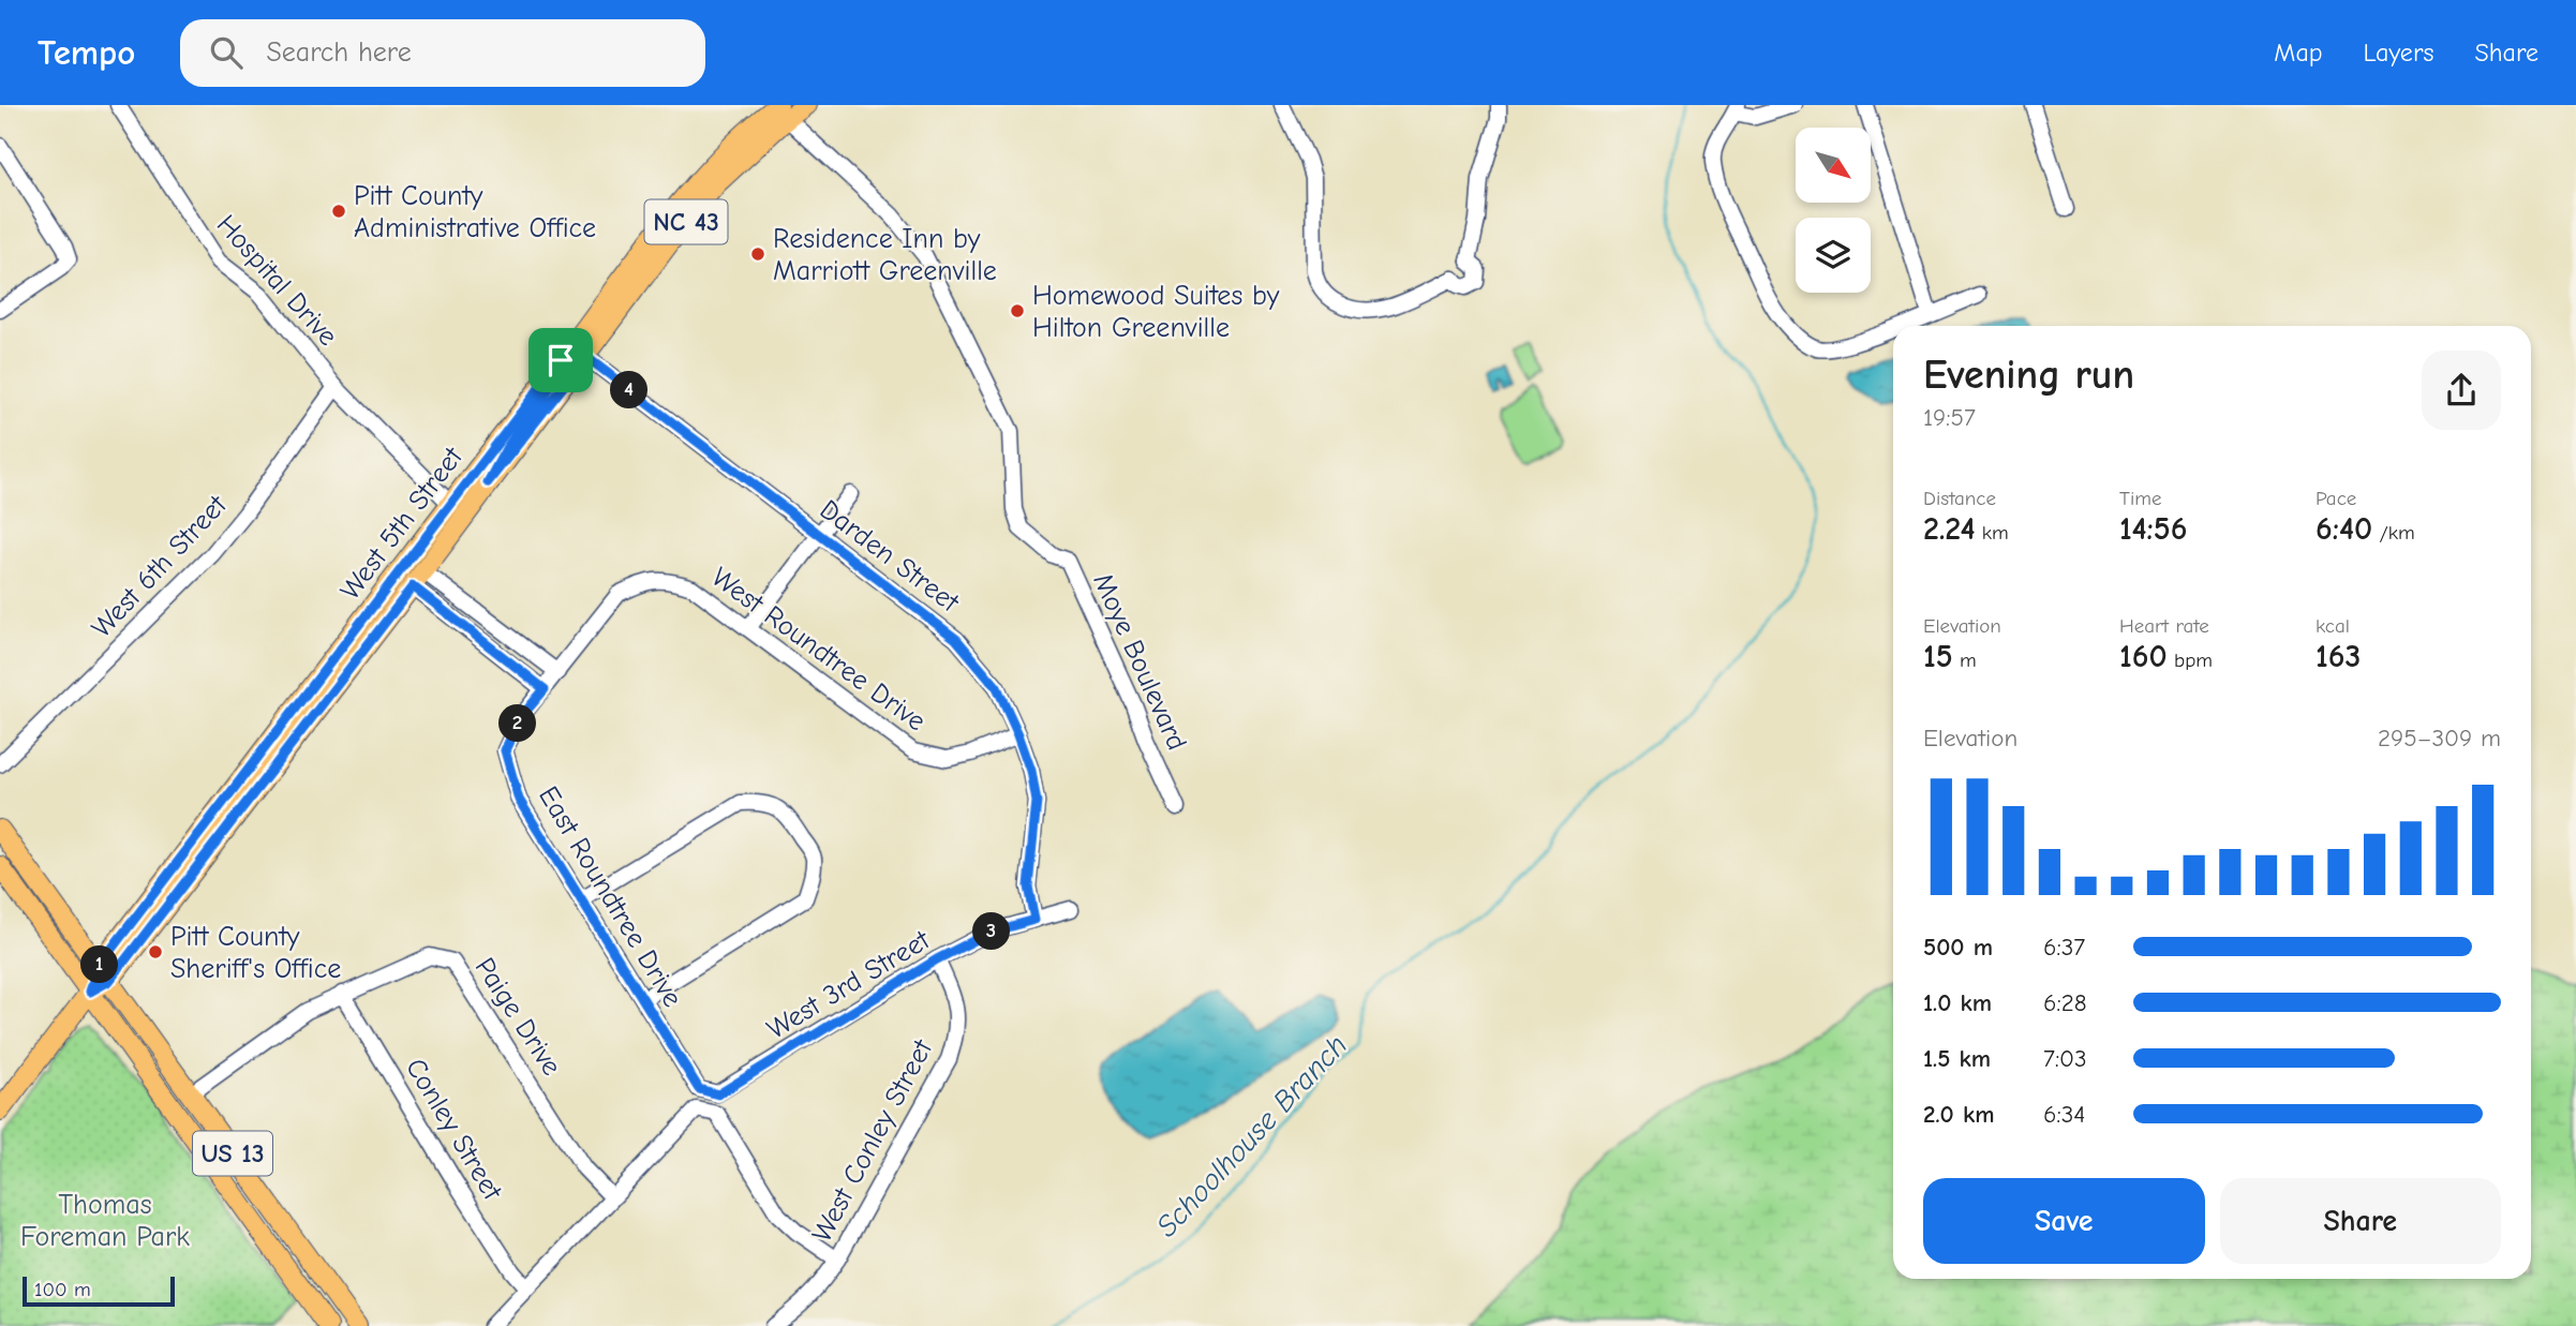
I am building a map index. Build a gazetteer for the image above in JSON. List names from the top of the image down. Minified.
{"streets":{"main road":["NC 43","West 5th Street","US 13"],"street":["Hospital Drive","Darden Street","West 6th Street","West Roundtree Drive","Moye Boulevard","East Roundtree Drive","West 3rd Street","Paige Drive","Conley Street","West Conley Street"]},"crossings":[["Hospital Drive","West 5th Street"],["Hospital Drive","West 6th Street"],["West 5th Street","Darden Street"],["West 5th Street","Moye Boulevard"],["West 5th Street","US 13"],["Darden Street","West Roundtree Drive"],["Darden Street","West 3rd Street"],["West Roundtree Drive","East Roundtree Drive"],["East Roundtree Drive","West 3rd Street"],["West 3rd Street","West Conley Street"],["Paige Drive","Conley Street"],["Paige Drive","US 13"]],"water":["Schoolhouse Branch"],"parks":["Thomas Foreman Park"],"places":["Pitt County Administrative Office","Residence Inn by Marriott Greenville","Homewood Suites by Hilton Greenville","Pitt County Sheriff's Office"],"scale_bar":"100 m","north":"bottom right","page":{"header":"Tempo","search":"Search here","nav":["Map","Layers","Share"],"heading":["Evening run","19:57"],"pins":["4","2","3","1"],"stats":[["Distance","2.24 km"],["Time","14:56"],["Pace","6:40 /km"],["Elevation","15 m"],["Heart rate","160 bpm"],["kcal","163"]],"chart":["Elevation","295–309 m"],"list":[{"name":"500 m","note":"6:37"},{"name":"1.0 km","note":"6:28"},{"name":"1.5 km","note":"7:03"},{"name":"2.0 km","note":"6:34"}],"buttons":["Save","Share"],"scale":"100 m"}}
